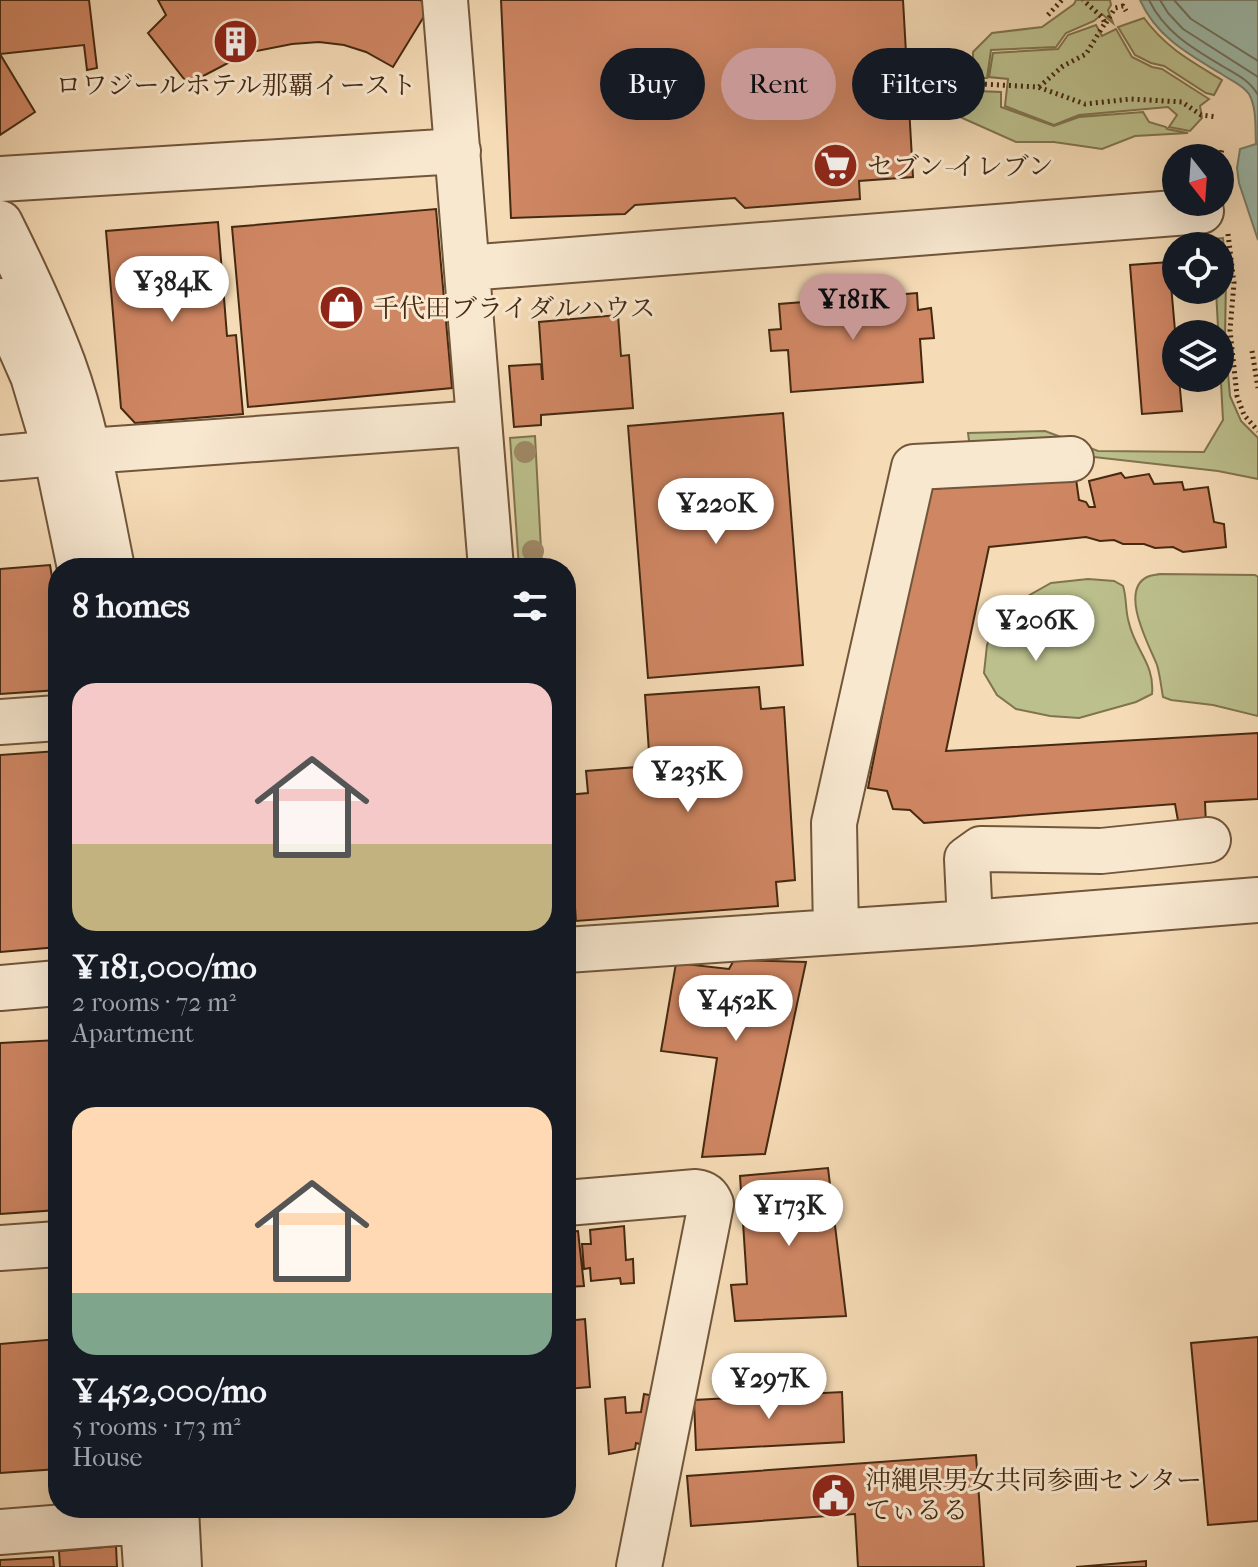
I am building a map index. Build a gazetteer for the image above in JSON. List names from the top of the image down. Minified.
{"places":{"building":["ロワジールホテル那覇イースト"],"supermarket":["セブン-イレブン"],"shop":["千代田ブライダルハウス"],"public building":["沖縄県男女共同参画センター てぃるる"]},"north":"bottom","page":{"chip":["Buy","Rent","Filters"],"price":["¥384K","¥181K","¥220K","¥206K","¥235K","¥452K","¥173K","¥297K"],"heading":"8 homes","list":[{"name":"¥181,000/mo","note":"2 rooms · 72 m² · Apartment"},{"name":"¥452,000/mo","note":"5 rooms · 173 m² · House"}]}}
